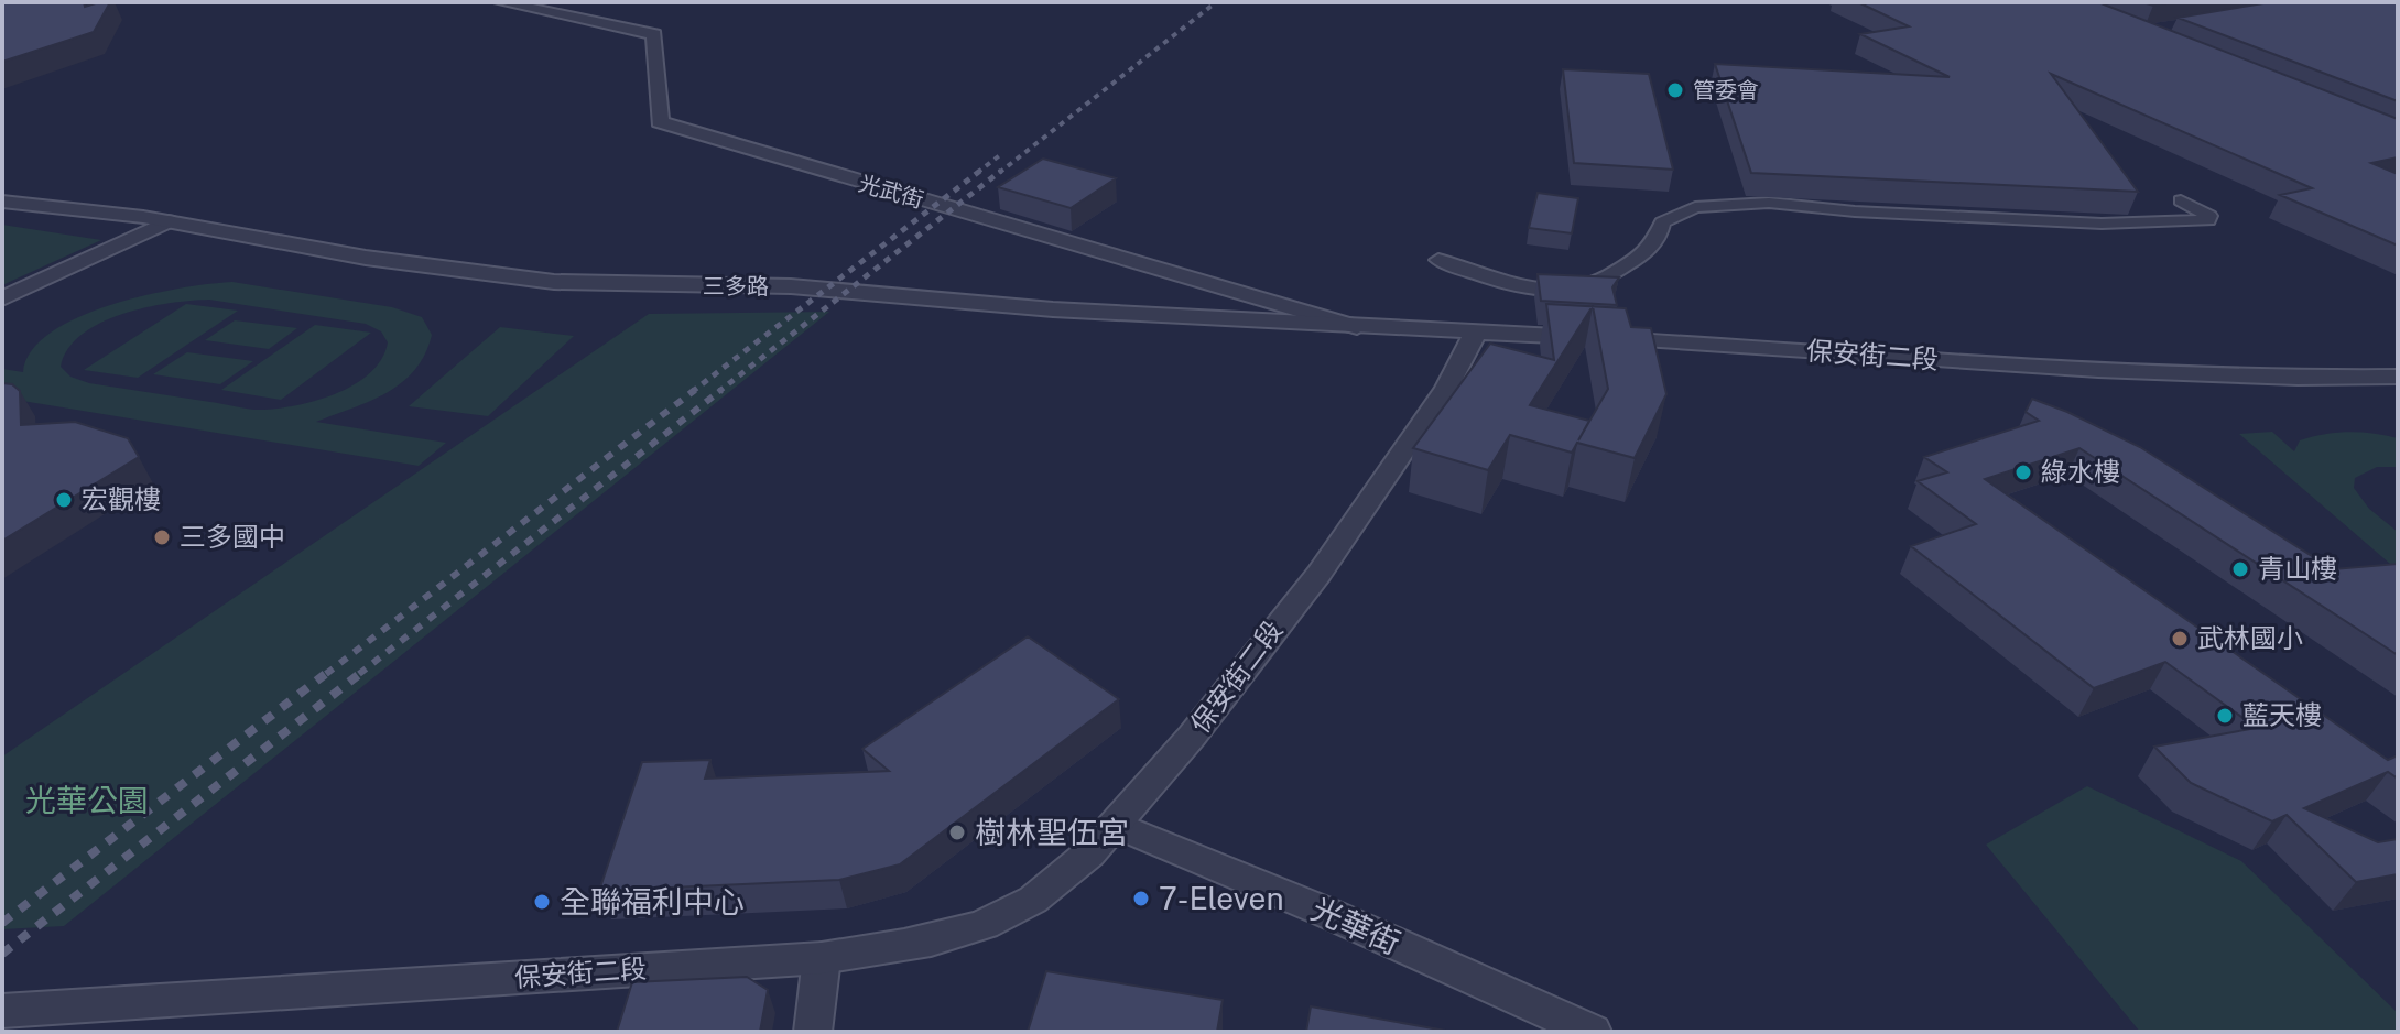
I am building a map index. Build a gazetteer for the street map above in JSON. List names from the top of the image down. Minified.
{"streets":{"street":["光武街","三多路","保安街二段","光華街"]},"crossings":[["光武街","三多路"],["三多路","保安街二段"],["保安街二段","光華街"]],"parks":["光華公園"],"places":["管委會","綠水樓","宏觀樓","三多國中","青山樓","武林國小","藍天樓","樹林聖伍宮","7-Eleven","全聯福利中心"]}
